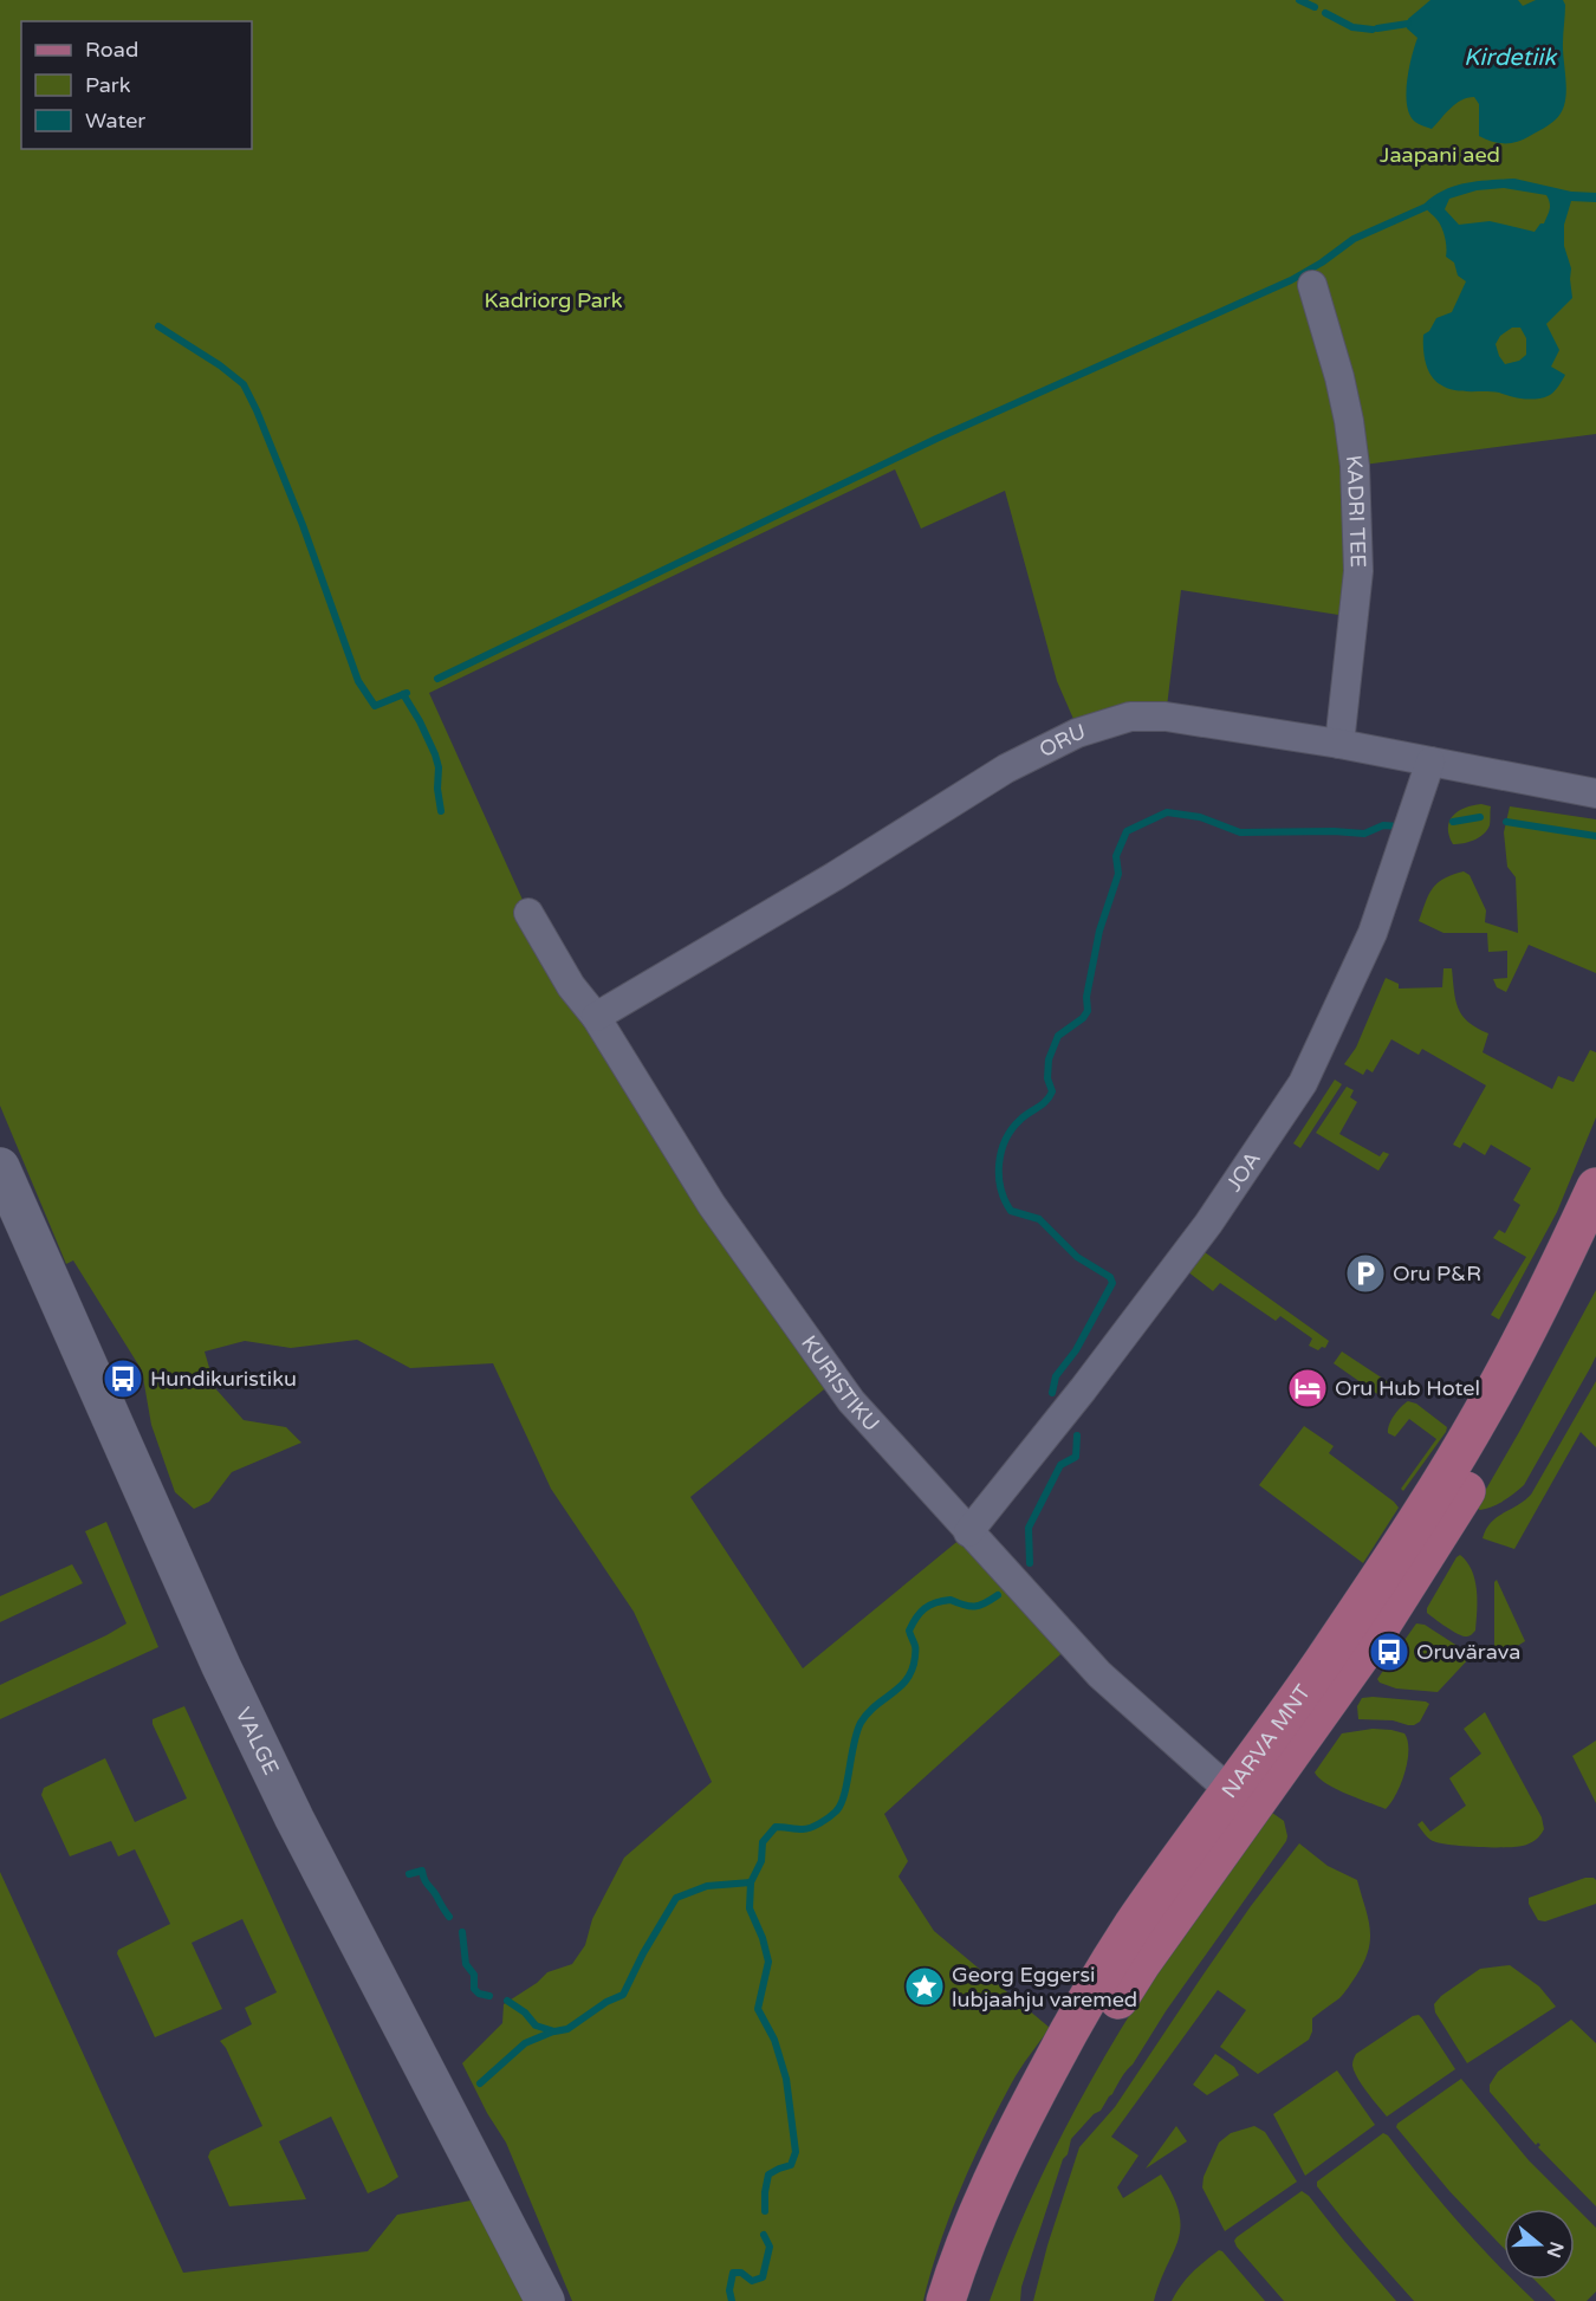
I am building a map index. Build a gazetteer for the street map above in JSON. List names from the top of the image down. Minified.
{"streets":{"main road":["NARVA MNT"],"street":["KADRI TEE","ORU","JOA","KURISTIKU","VALGE"]},"crossings":[["KADRI TEE","ORU"],["ORU","JOA"],["ORU","KURISTIKU"],["JOA","KURISTIKU"],["KURISTIKU","NARVA MNT"]],"water":["Kirdetiik"],"parks":["Jaapani aed","Kadriorg Park"],"places":{"parking":["Oru P&R"],"bus stop":["Hundikuristiku","Oruvärava"],"hotel":["Oru Hub Hotel"],"place":["Georg Eggersi lubjaahju varemed"]},"legend":["Road","Park","Water"],"north":"right"}
